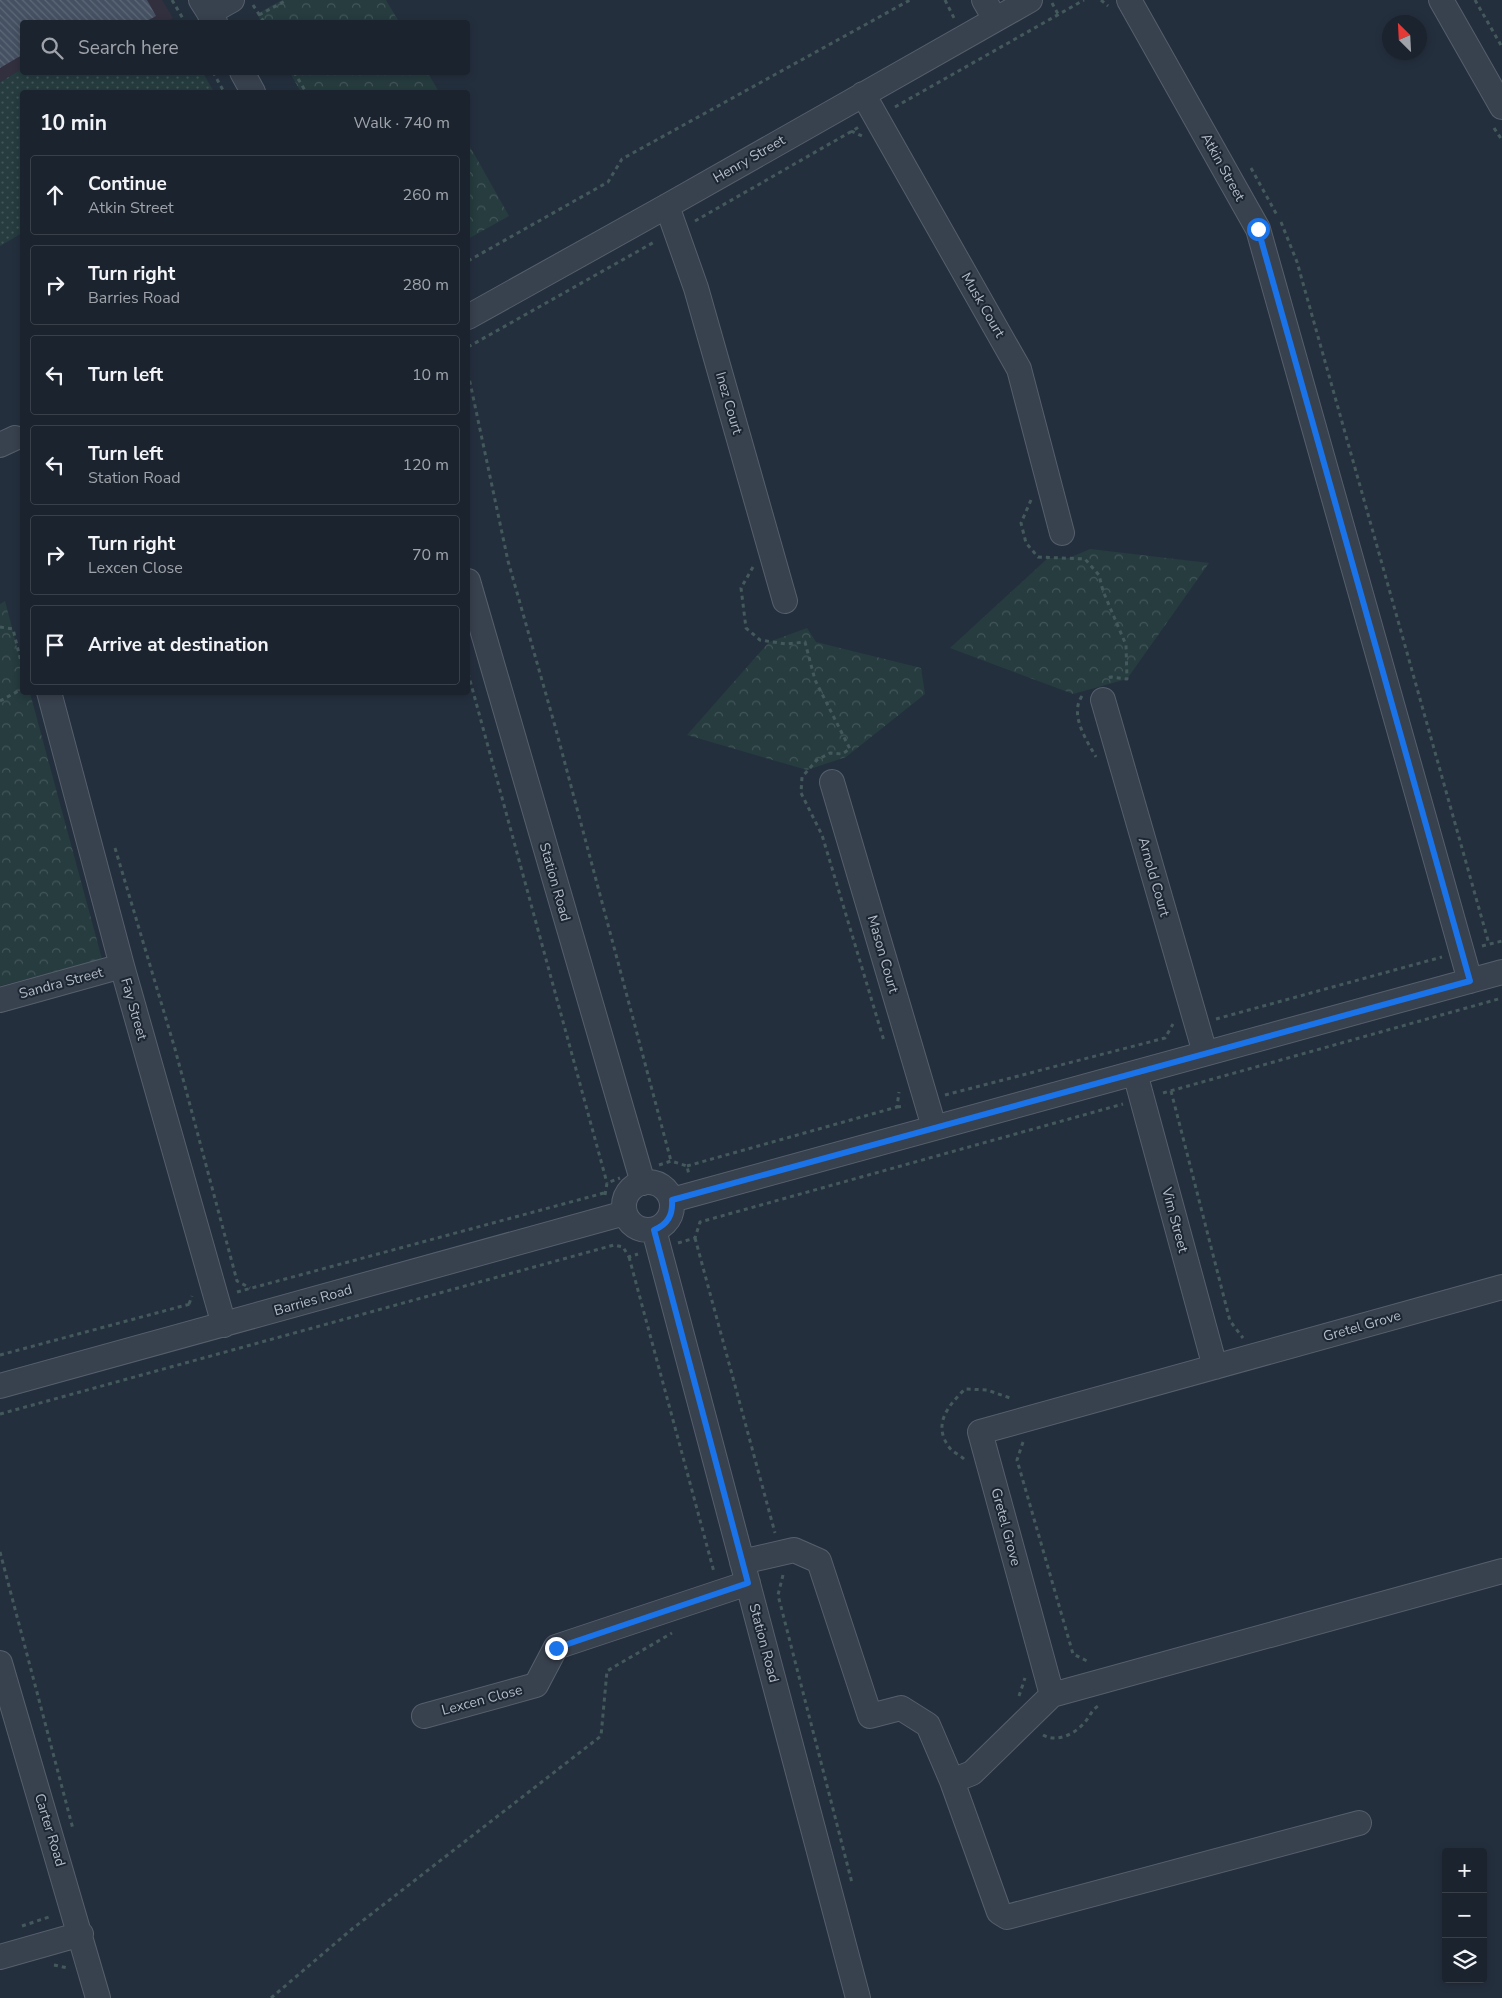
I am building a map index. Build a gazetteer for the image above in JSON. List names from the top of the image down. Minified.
{"streets":{"street":["Henry Street","Atkin Street","Musk Court","Inez Court","Arnold Court","Station Road","Mason Court","Sandra Street","Fay Street","Vim Street","Barries Road","Gretel Grove","Lexcen Close","Carter Road"]},"crossings":[["Henry Street","Musk Court"],["Henry Street","Inez Court"],["Station Road","Barries Road"],["Station Road","Lexcen Close"],["Sandra Street","Fay Street"],["Fay Street","Barries Road"],["Vim Street","Gretel Grove"]],"north":"top left","page":{"search":"Search here","heading":["10 min","Walk · 740 m"],"list":[["Continue","Atkin Street","260 m"],["Turn right","Barries Road","280 m"],["Turn left","10 m"],["Turn left","Station Road","120 m"],["Turn right","Lexcen Close","70 m"],"Arrive at destination"],"map_buttons":["+","−"]}}
